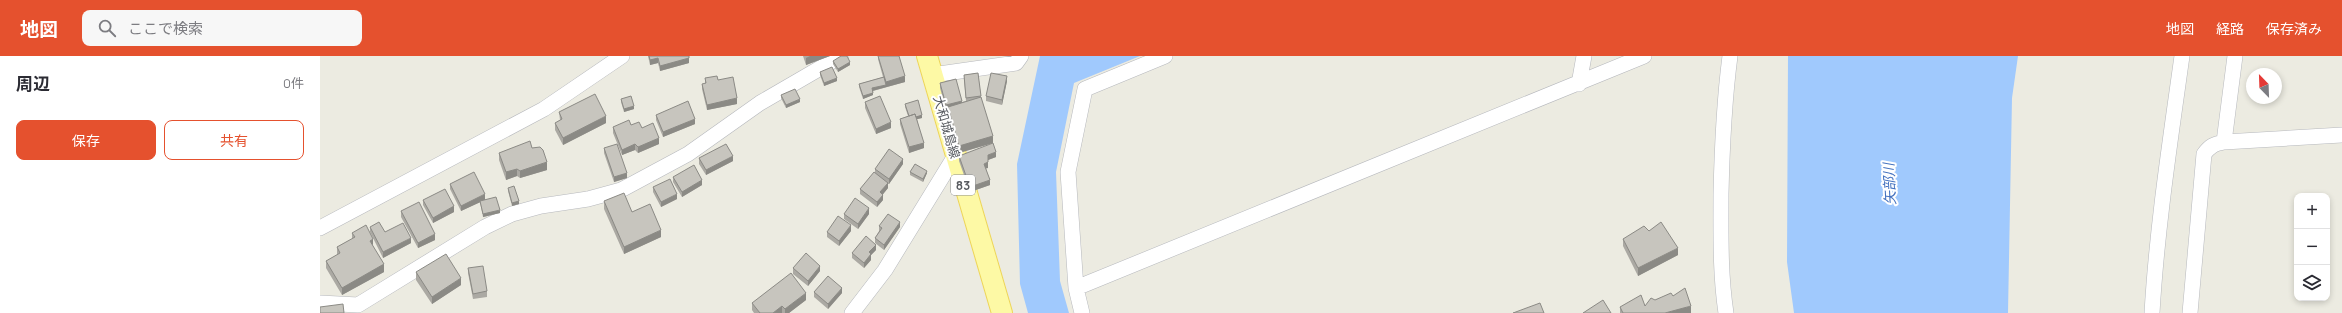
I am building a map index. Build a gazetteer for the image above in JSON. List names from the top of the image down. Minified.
{"streets":{"main road":["大和城島線","83"]},"water":["矢部川"],"north":"top left","page":{"header":"地図","search":"ここで検索","nav":["地図","経路","保存済み"],"heading":["周辺","0件"],"buttons":["保存","共有"],"map_buttons":["+","−"]}}
